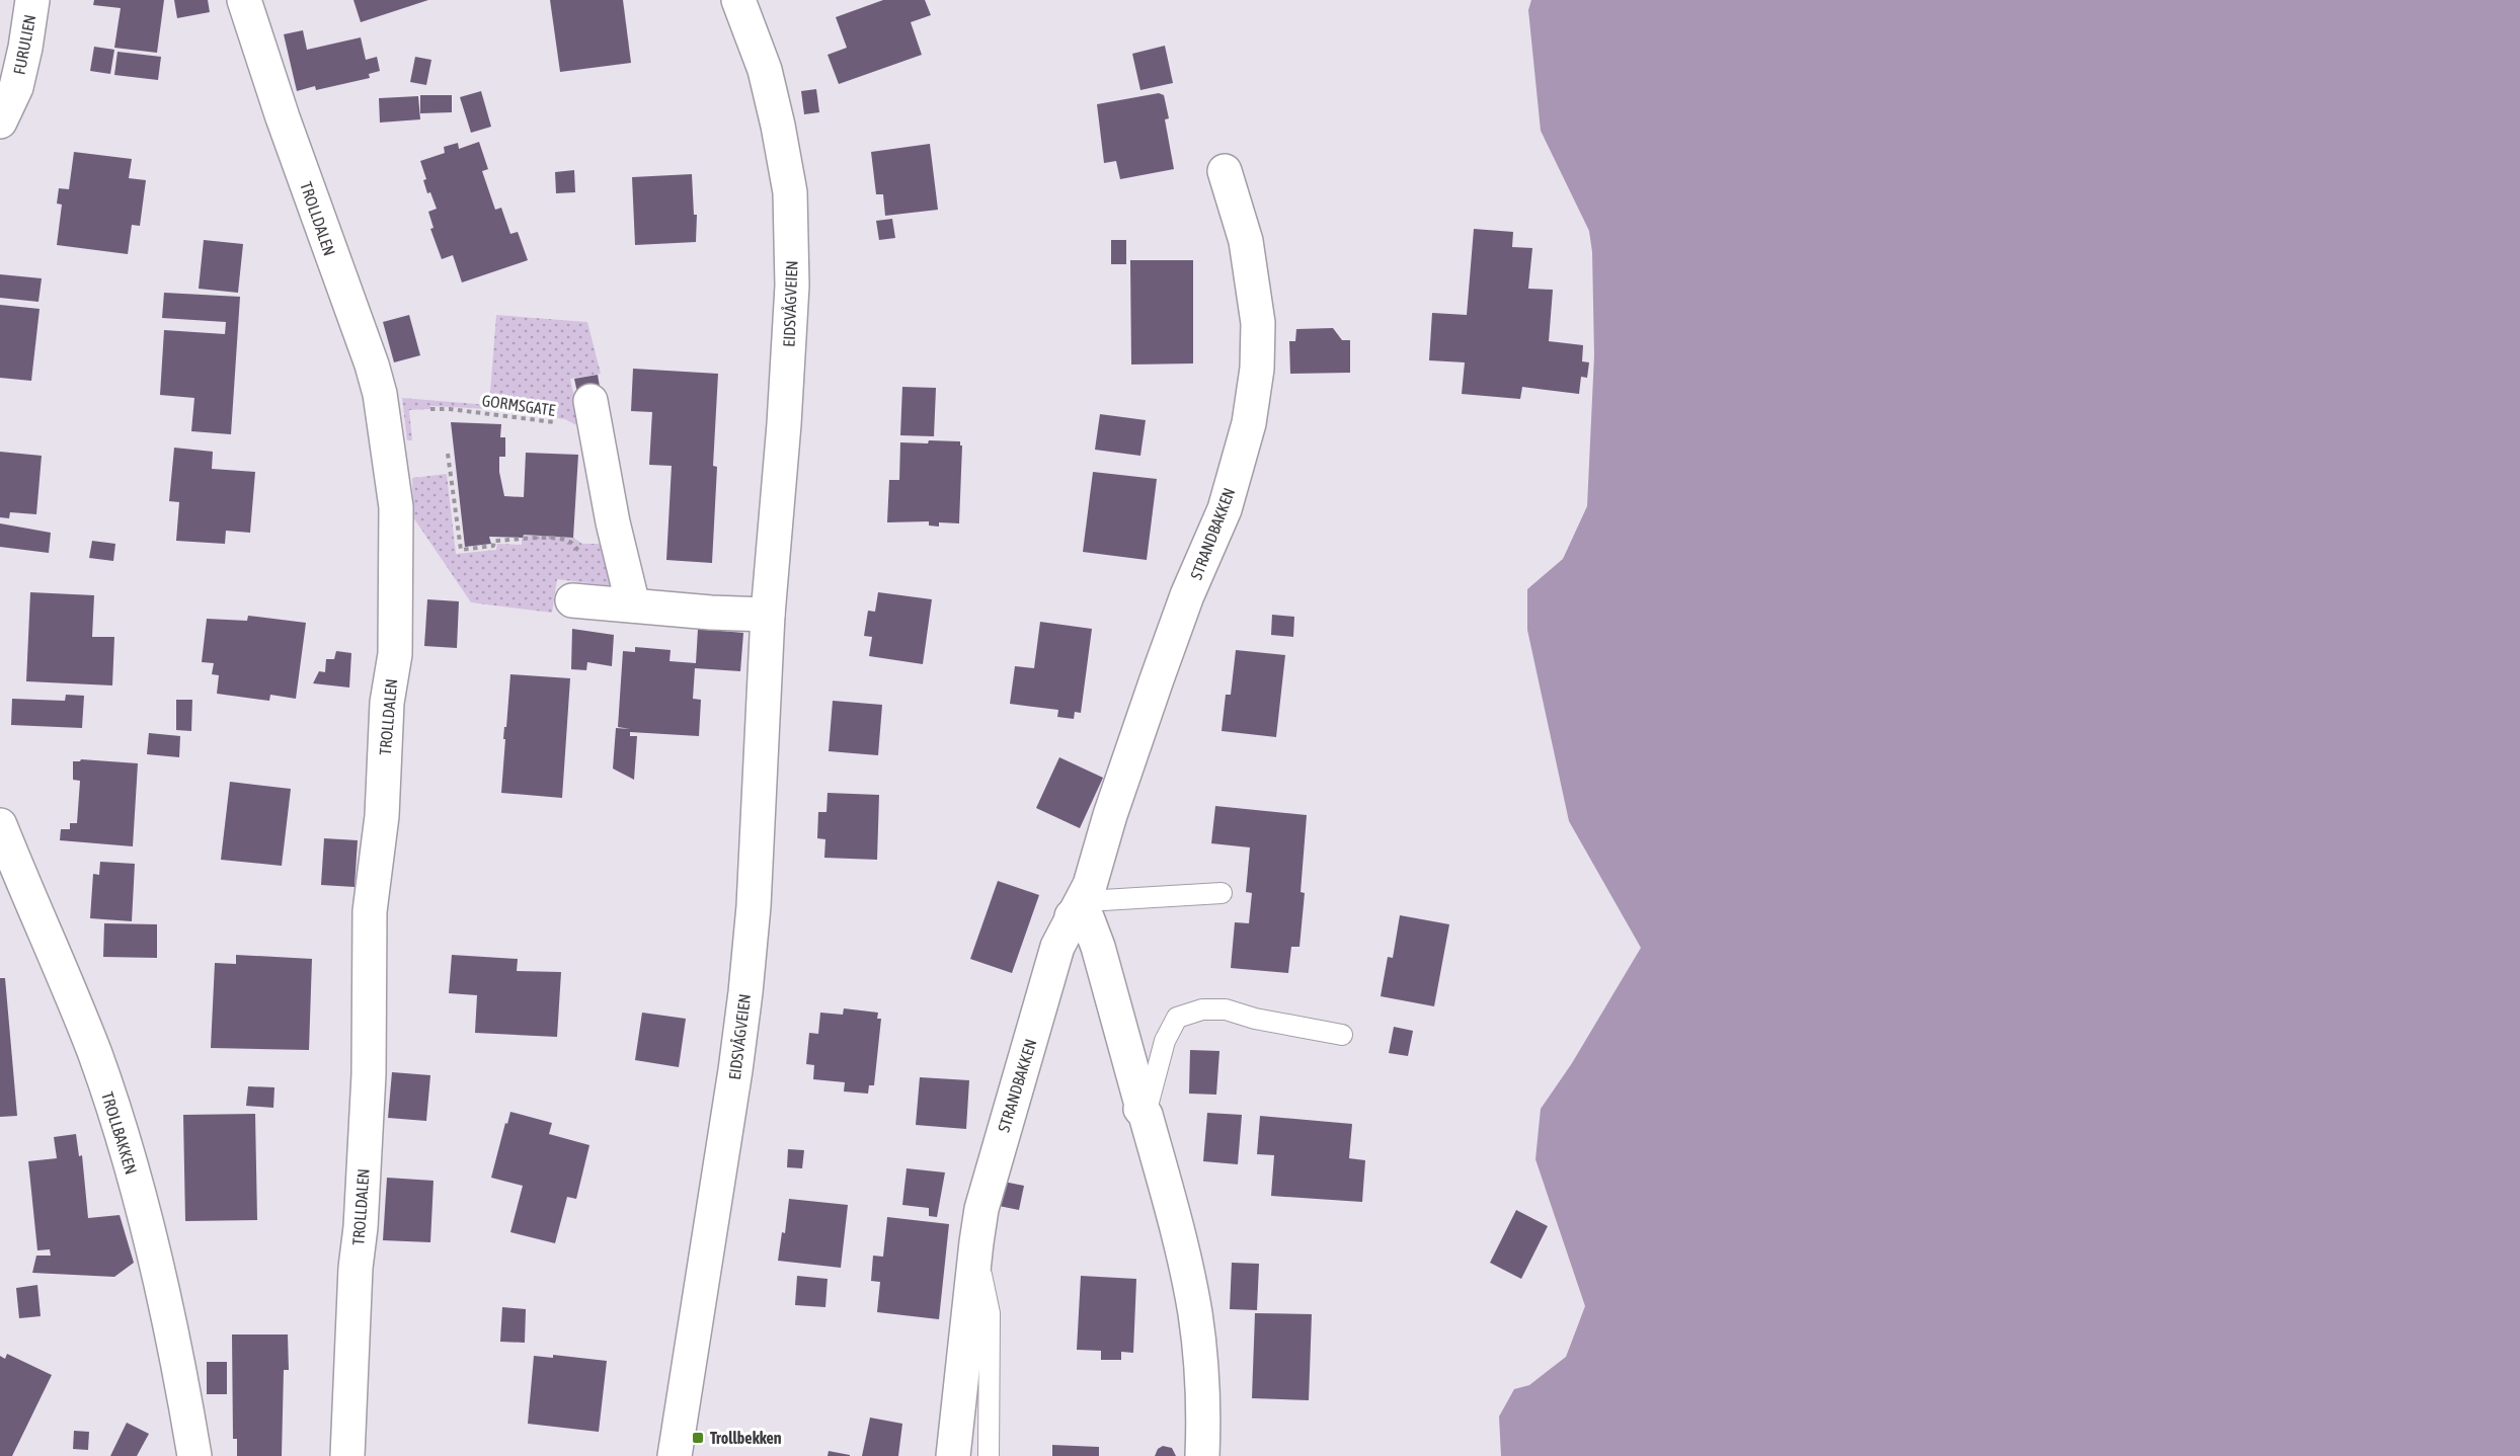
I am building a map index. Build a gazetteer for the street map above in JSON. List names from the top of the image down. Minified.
{"streets":{"street":["FURULIEN","TROLLDALEN","EIDSVÅGVEIEN","STRANDBAKKEN","TROLLBAKKEN"],"path":["GORMSGATE"]},"places":{"transit":["Trollbekken"]}}
